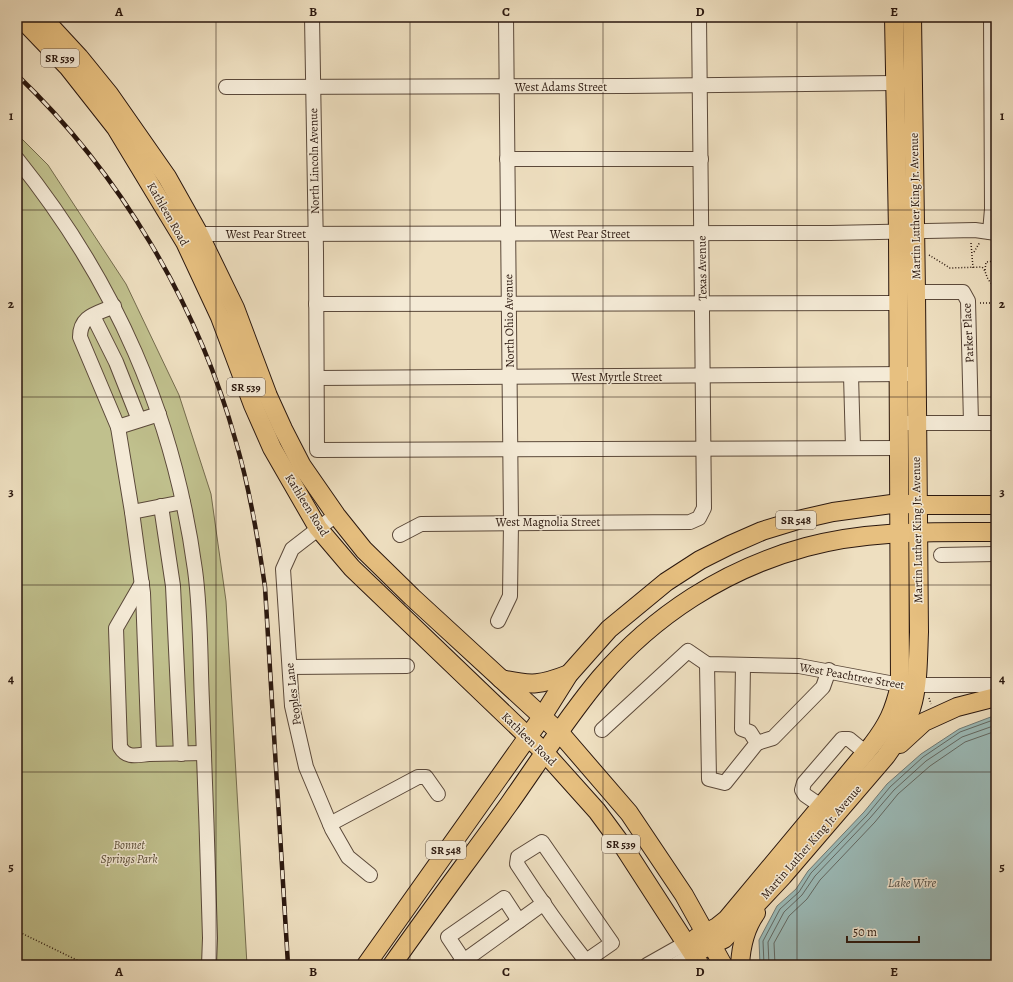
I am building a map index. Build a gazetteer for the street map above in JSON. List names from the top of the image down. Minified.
{"streets":{"main road":["SR 539","Martin Luther King Jr. Avenue","Kathleen Road","SR 548"],"street":["West Adams Street","North Lincoln Avenue","West Pear Street","Texas Avenue","North Ohio Avenue","Parker Place","West Myrtle Street","West Magnolia Street","West Peachtree Street","Peoples Lane"]},"crossings":[["West Adams Street","North Lincoln Avenue"],["West Adams Street","Martin Luther King Jr. Avenue"],["West Adams Street","Texas Avenue"],["West Adams Street","North Ohio Avenue"],["North Lincoln Avenue","West Pear Street"],["North Lincoln Avenue","North Ohio Avenue"],["North Lincoln Avenue","West Myrtle Street"],["Martin Luther King Jr. Avenue","Kathleen Road"],["Martin Luther King Jr. Avenue","West Pear Street"],["Martin Luther King Jr. Avenue","Parker Place"],["Martin Luther King Jr. Avenue","West Myrtle Street"],["Martin Luther King Jr. Avenue","SR 548"],["Martin Luther King Jr. Avenue","West Peachtree Street"],["Kathleen Road","West Pear Street"],["Kathleen Road","SR 548"],["Kathleen Road","Peoples Lane"],["West Pear Street","Texas Avenue"],["West Pear Street","North Ohio Avenue"],["Texas Avenue","West Myrtle Street"],["Texas Avenue","West Magnolia Street"],["North Ohio Avenue","West Myrtle Street"],["North Ohio Avenue","West Magnolia Street"]],"water":["Lake Wire"],"parks":["Bonnet Springs Park"],"scale_bar":"50 m","grid":{"columns":["A","B","C","D","E"],"rows":["1","2","3","4","5"]}}
